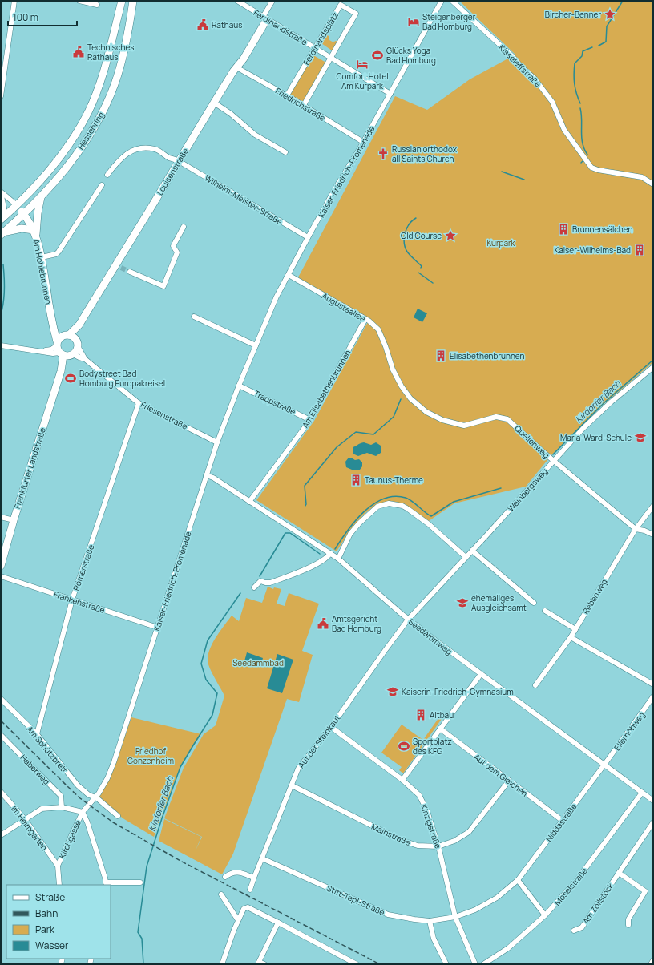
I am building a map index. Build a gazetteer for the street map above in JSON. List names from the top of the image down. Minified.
{"streets":{"street":["Ferdinandstraße","Ferdinandsplatz","Kisseleffstraße","Friedrichstraße","Hessenring","Louisenstraße","Kaiser-Friedrich-Promenade","Wilhelm-Meister-Straße","Am Hohlebrunnen","Augustaallee","Am Elisabethenbrunnen","Trappstraße","Friesenstraße","Quellenweg","Frankfurter Landstraße","Weinbergsweg","Römerstraße","Rebenweg","Frankenstraße","Seedammweg","Ellerhöhweg","Auf der Steinkaut","Am Schützbrett","Haberweg","Auf dem Gleichen","Niddastraße","Kinzigstraße","Im Heimgarten","Mainstraße","Kirchgasse","Moselstraße","Stift-Tepl-Straße","Am Zollstock"]},"crossings":[["Ferdinandstraße","Ferdinandsplatz"],["Ferdinandstraße","Louisenstraße"],["Ferdinandstraße","Kaiser-Friedrich-Promenade"],["Ferdinandsplatz","Friedrichstraße"],["Friedrichstraße","Louisenstraße"],["Friedrichstraße","Kaiser-Friedrich-Promenade"],["Hessenring","Am Hohlebrunnen"],["Louisenstraße","Wilhelm-Meister-Straße"],["Louisenstraße","Am Hohlebrunnen"],["Louisenstraße","Friesenstraße"],["Louisenstraße","Frankfurter Landstraße"],["Kaiser-Friedrich-Promenade","Wilhelm-Meister-Straße"],["Kaiser-Friedrich-Promenade","Augustaallee"],["Kaiser-Friedrich-Promenade","Trappstraße"],["Kaiser-Friedrich-Promenade","Friesenstraße"],["Kaiser-Friedrich-Promenade","Frankenstraße"],["Kaiser-Friedrich-Promenade","Seedammweg"],["Kaiser-Friedrich-Promenade","Am Schützbrett"],["Kaiser-Friedrich-Promenade","Kirchgasse"],["Am Hohlebrunnen","Friesenstraße"],["Am Hohlebrunnen","Frankfurter Landstraße"],["Augustaallee","Am Elisabethenbrunnen"],["Augustaallee","Quellenweg"],["Am Elisabethenbrunnen","Trappstraße"],["Am Elisabethenbrunnen","Seedammweg"],["Friesenstraße","Frankfurter Landstraße"],["Friesenstraße","Römerstraße"],["Quellenweg","Weinbergsweg"],["Quellenweg","Rebenweg"],["Weinbergsweg","Seedammweg"],["Weinbergsweg","Auf der Steinkaut"],["Römerstraße","Frankenstraße"],["Römerstraße","Am Schützbrett"],["Seedammweg","Ellerhöhweg"],["Seedammweg","Auf der Steinkaut"],["Seedammweg","Niddastraße"],["Seedammweg","Moselstraße"],["Ellerhöhweg","Niddastraße"],["Auf der Steinkaut","Kinzigstraße"],["Auf der Steinkaut","Mainstraße"],["Auf der Steinkaut","Stift-Tepl-Straße"],["Auf dem Gleichen","Niddastraße"],["Auf dem Gleichen","Mainstraße"],["Niddastraße","Kinzigstraße"],["Niddastraße","Stift-Tepl-Straße"],["Kinzigstraße","Mainstraße"],["Kinzigstraße","Stift-Tepl-Straße"],["Im Heimgarten","Kirchgasse"]],"water":["Kirdorfer Bach"],"parks":["Kurpark","Seedammbad","Friedhof Gonzenheim"],"places":{"place":["Bircher-Benner","Old Course"],"hotel":["Steigenberger Bad Homburg","Comfort Hotel Am Kurpark"],"public building":["Rathaus","Technisches Rathaus","Amtsgericht Bad Homburg"],"sports":["Glücks Yoga Bad Homburg","Bodystreet Bad Homburg Europakreisel","Sportplatz des KFG"],"church":["Russian orthodox all Saints Church"],"building":["Brunnensälchen","Kaiser-Wilhelms-Bad","Elisabethenbrunnen","Taunus-Therme","Altbau"],"school or university":["Maria-Ward-Schule","ehemaliges Ausgleichsamt","Kaiserin-Friedrich-Gymnasium"]},"legend":["Straße","Bahn","Park","Wasser"],"scale_bar":"100 m"}
